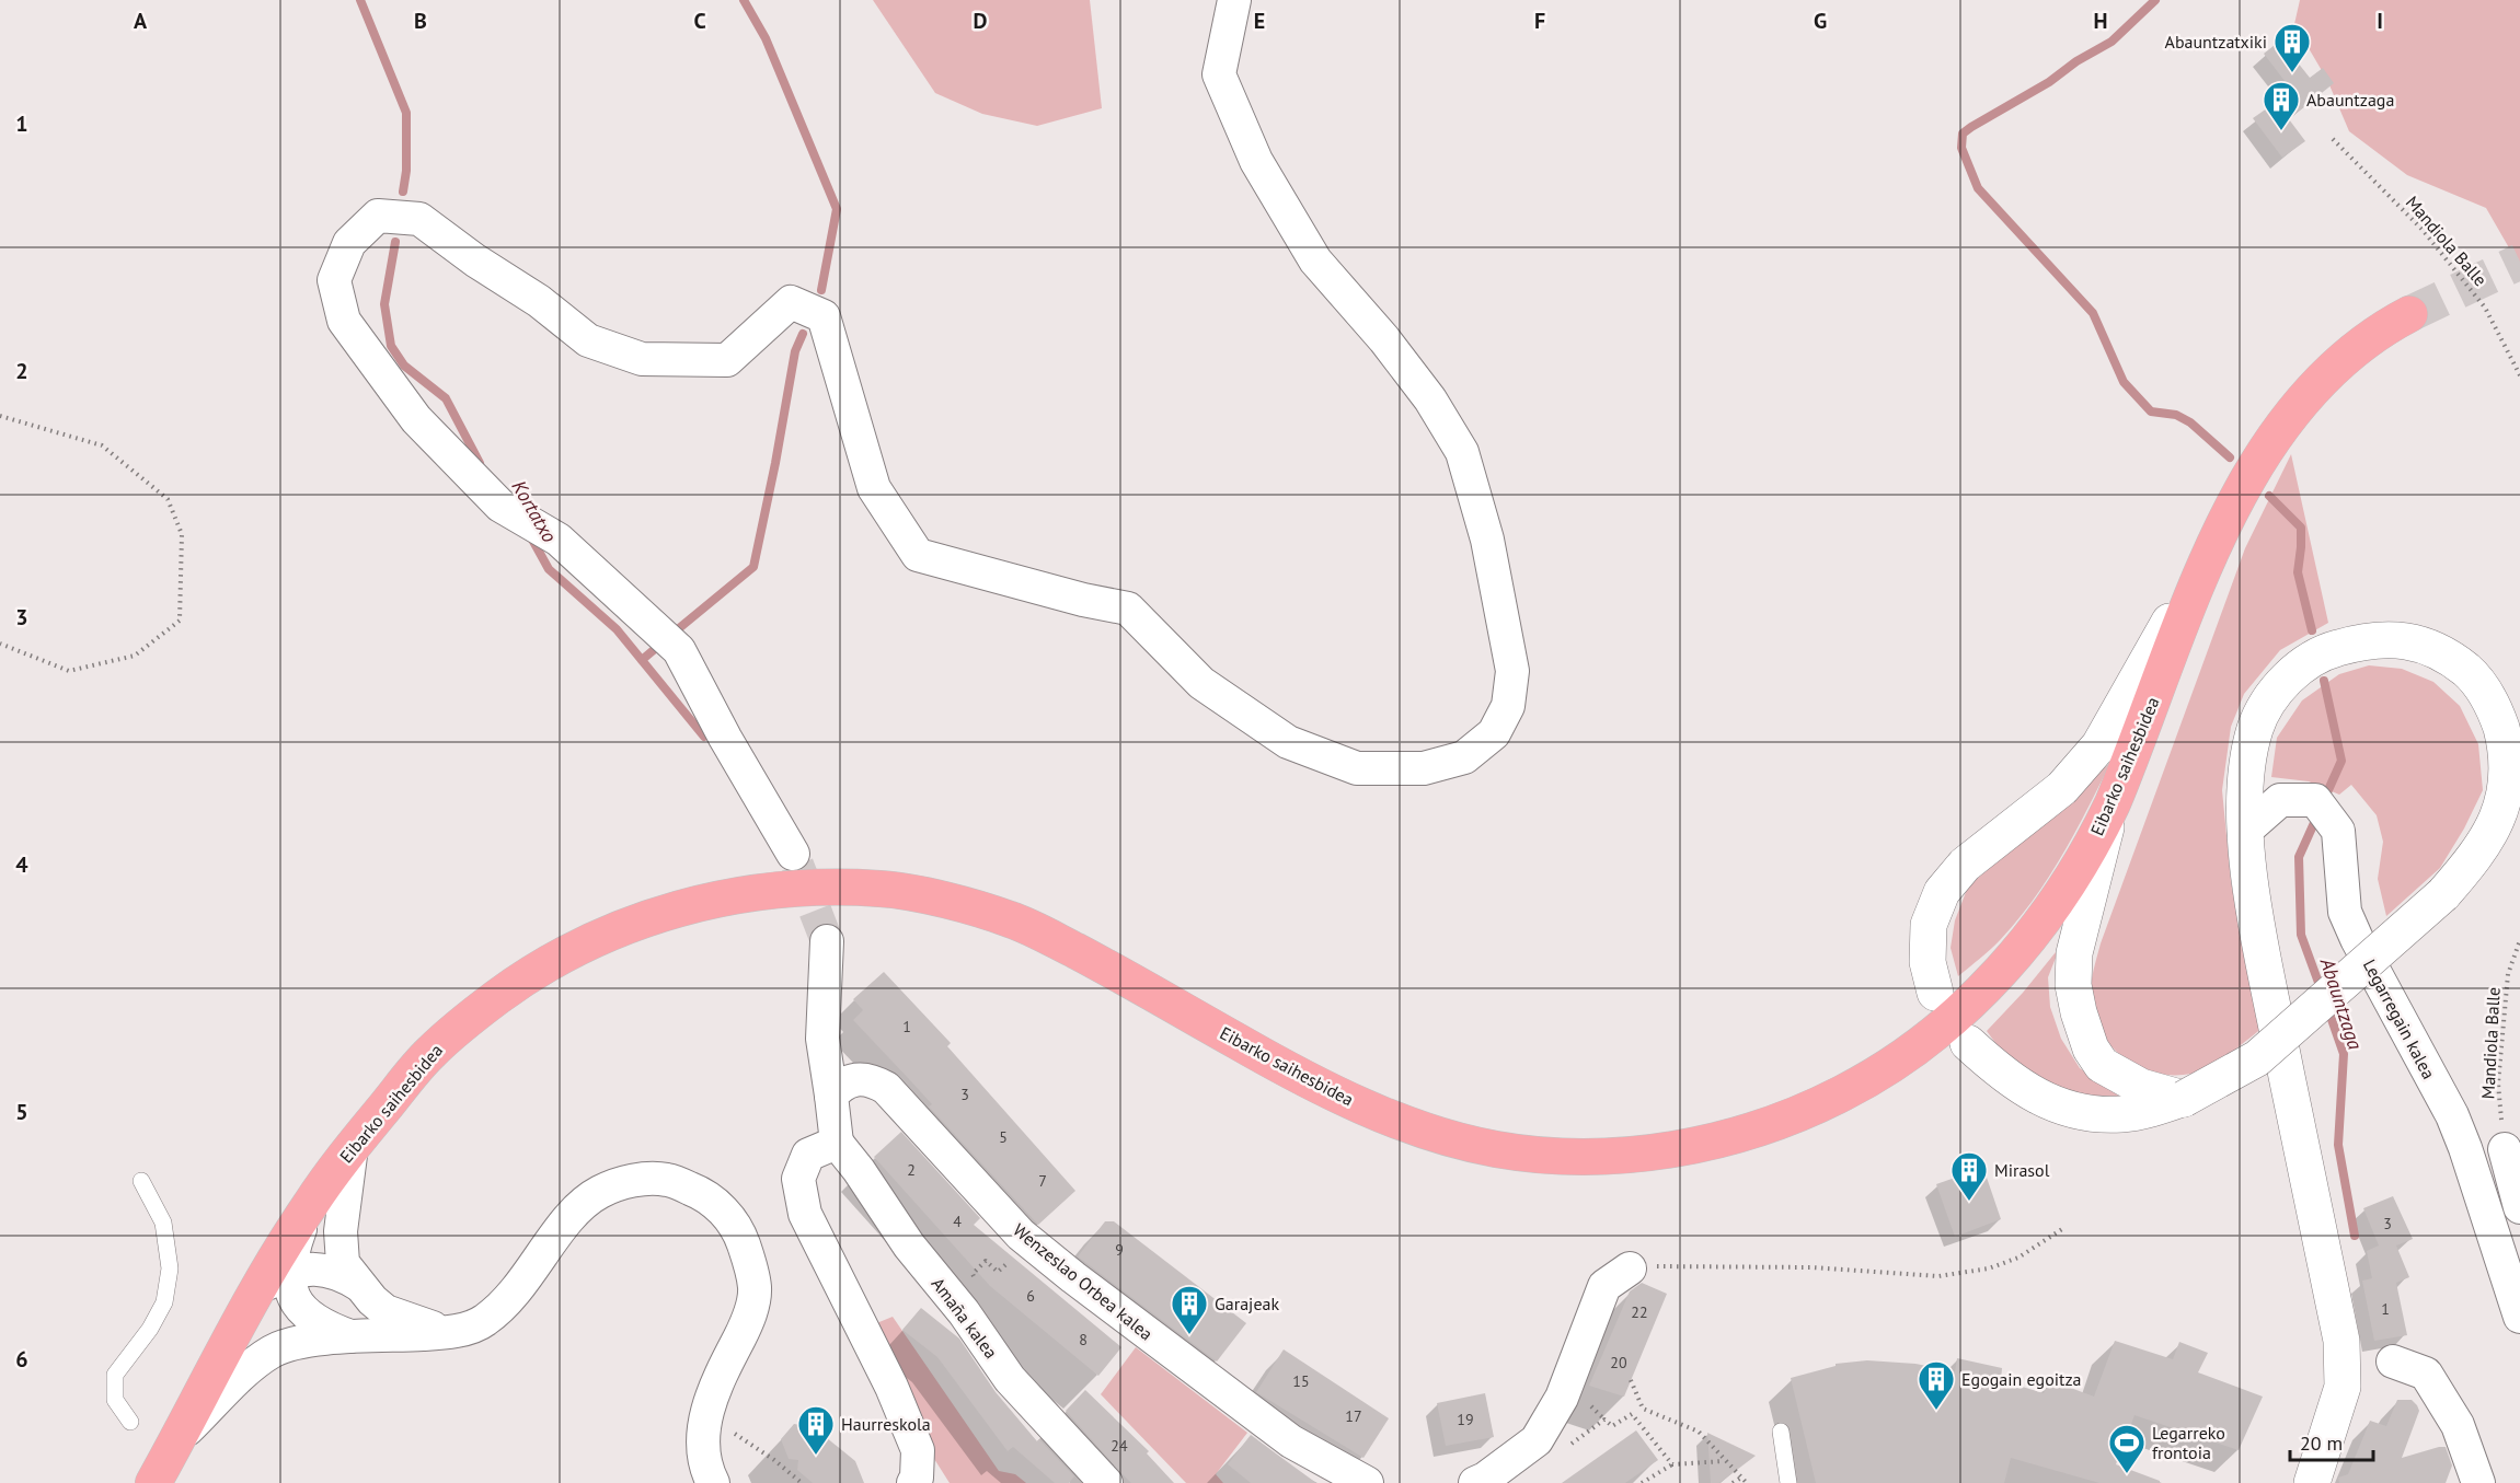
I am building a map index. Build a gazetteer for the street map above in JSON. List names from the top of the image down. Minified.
{"streets":{"highway":["Eibarko saihesbidea"],"street":["Legarregain kalea","Wenzeslao Orbea kalea","Amaña kalea"],"path":["Mandiola Balle"]},"water":["Kortatxo","Abauntzaga"],"places":{"building":["Abauntzatxiki","Abauntzaga","Mirasol","Garajeak","Egogain egoitza","Haurreskola"],"sports":["Legarreko frontoia"]},"house_numbers":["1","3","5","2","7","4","3","9","6","1","22","8","20","15","17","19","24"],"scale_bar":"20 m","grid":{"columns":["A","B","C","D","E","F","G","H","I"],"rows":["1","2","3","4","5","6"]}}
